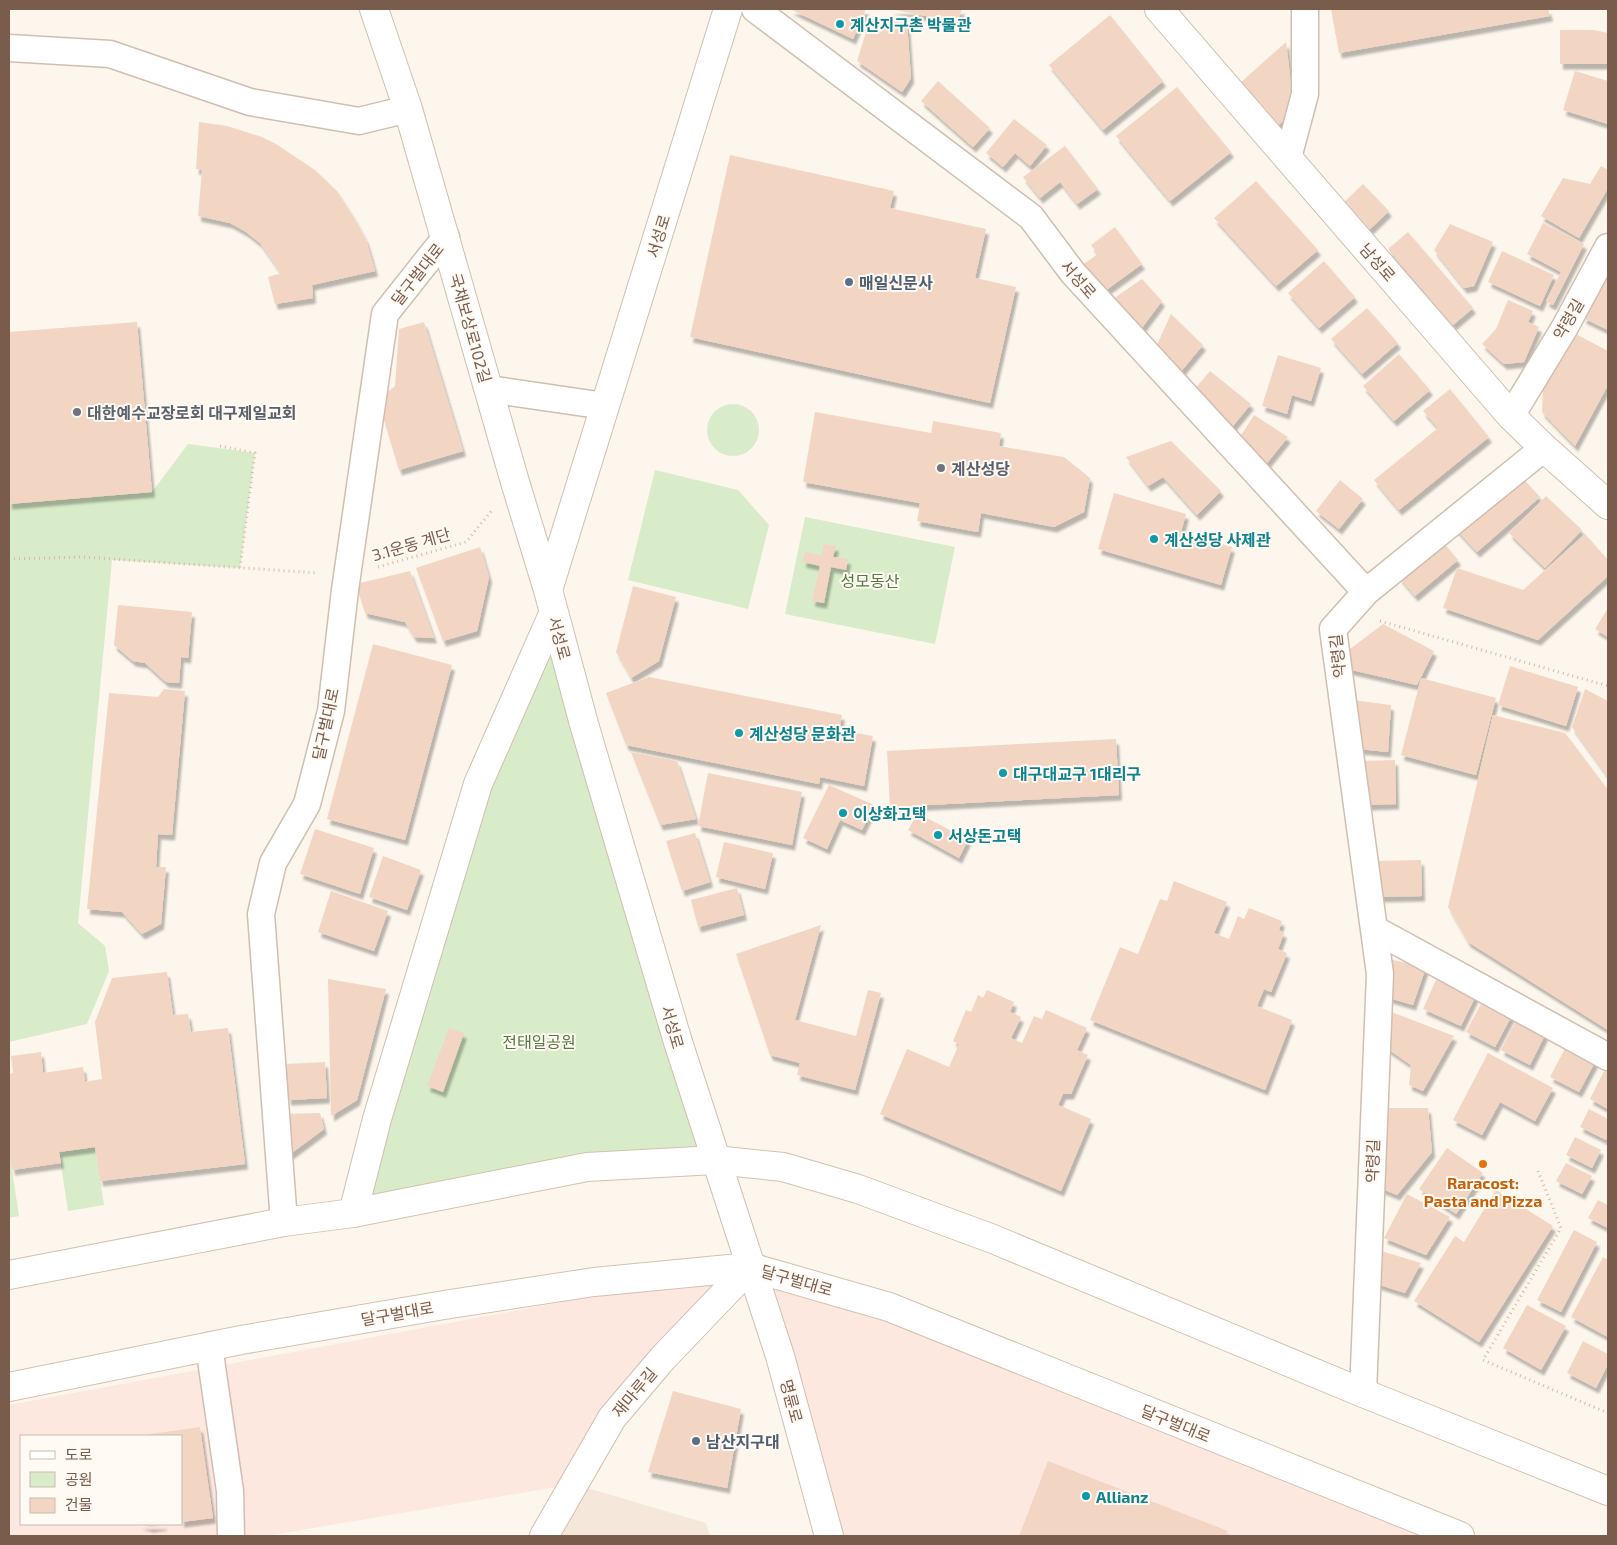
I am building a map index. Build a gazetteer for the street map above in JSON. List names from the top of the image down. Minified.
{"streets":{"street":["서성로","남성로","달구벌대로","약령길","국채보상로102길","재마루길","명륜로"],"path":["3.1운동 계단"]},"crossings":[["서성로","달구벌대로"],["서성로","약령길"],["서성로","국채보상로102길"],["서성로","재마루길"],["서성로","명륜로"],["남성로","약령길"],["달구벌대로","국채보상로102길"],["달구벌대로","3.1운동 계단"],["달구벌대로","재마루길"],["달구벌대로","명륜로"],["국채보상로102길","3.1운동 계단"],["재마루길","명륜로"]],"parks":["성모동산","전태일공원"],"places":["계산지구촌 박물관","매일신문사","대한예수교장로회 대구제일교회","계산성당","계산성당 사제관","계산성당 문화관","대구대교구 1대리구","이상화고택","서상돈고택","Raracost: Pasta and Pizza","남산지구대","Allianz"],"legend":["도로","공원","건물"]}
